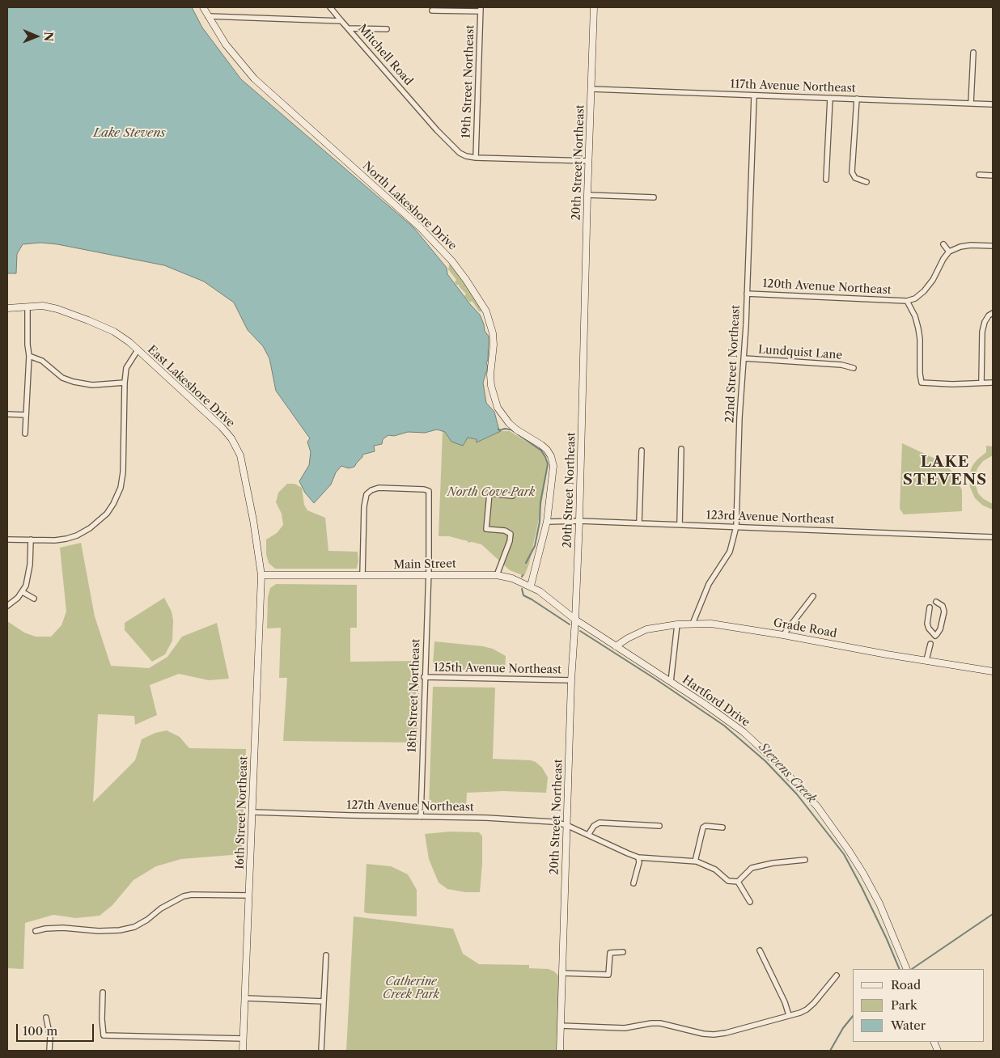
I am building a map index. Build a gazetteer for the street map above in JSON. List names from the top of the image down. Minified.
{"streets":{"main road":["20th Street Northeast","North Lakeshore Drive","East Lakeshore Drive","Main Street","Grade Road","Hartford Drive","16th Street Northeast"],"street":["Mitchell Road","19th Street Northeast","117th Avenue Northeast","120th Avenue Northeast","Lundquist Lane","22nd Street Northeast","123rd Avenue Northeast","125th Avenue Northeast","18th Street Northeast","127th Avenue Northeast"]},"crossings":[["Mitchell Road","19th Street Northeast"],["Mitchell Road","20th Street Northeast"],["Mitchell Road","North Lakeshore Drive"],["117th Avenue Northeast","20th Street Northeast"],["117th Avenue Northeast","22nd Street Northeast"],["20th Street Northeast","123rd Avenue Northeast"],["20th Street Northeast","Main Street"],["20th Street Northeast","125th Avenue Northeast"],["20th Street Northeast","Hartford Drive"],["20th Street Northeast","127th Avenue Northeast"],["North Lakeshore Drive","123rd Avenue Northeast"],["North Lakeshore Drive","Main Street"],["120th Avenue Northeast","22nd Street Northeast"],["Lundquist Lane","22nd Street Northeast"],["22nd Street Northeast","123rd Avenue Northeast"],["22nd Street Northeast","Grade Road"],["East Lakeshore Drive","Main Street"],["East Lakeshore Drive","16th Street Northeast"],["Main Street","18th Street Northeast"],["Main Street","Hartford Drive"],["Main Street","16th Street Northeast"],["Grade Road","Hartford Drive"],["125th Avenue Northeast","18th Street Northeast"],["18th Street Northeast","127th Avenue Northeast"],["127th Avenue Northeast","16th Street Northeast"]],"districts":["LAKE STEVENS"],"water":["Lake Stevens","Stevens Creek"],"parks":["North Cove Park","Catherine Creek Park"],"legend":["Road","Park","Water"],"scale_bar":"100 m","north":"right"}
